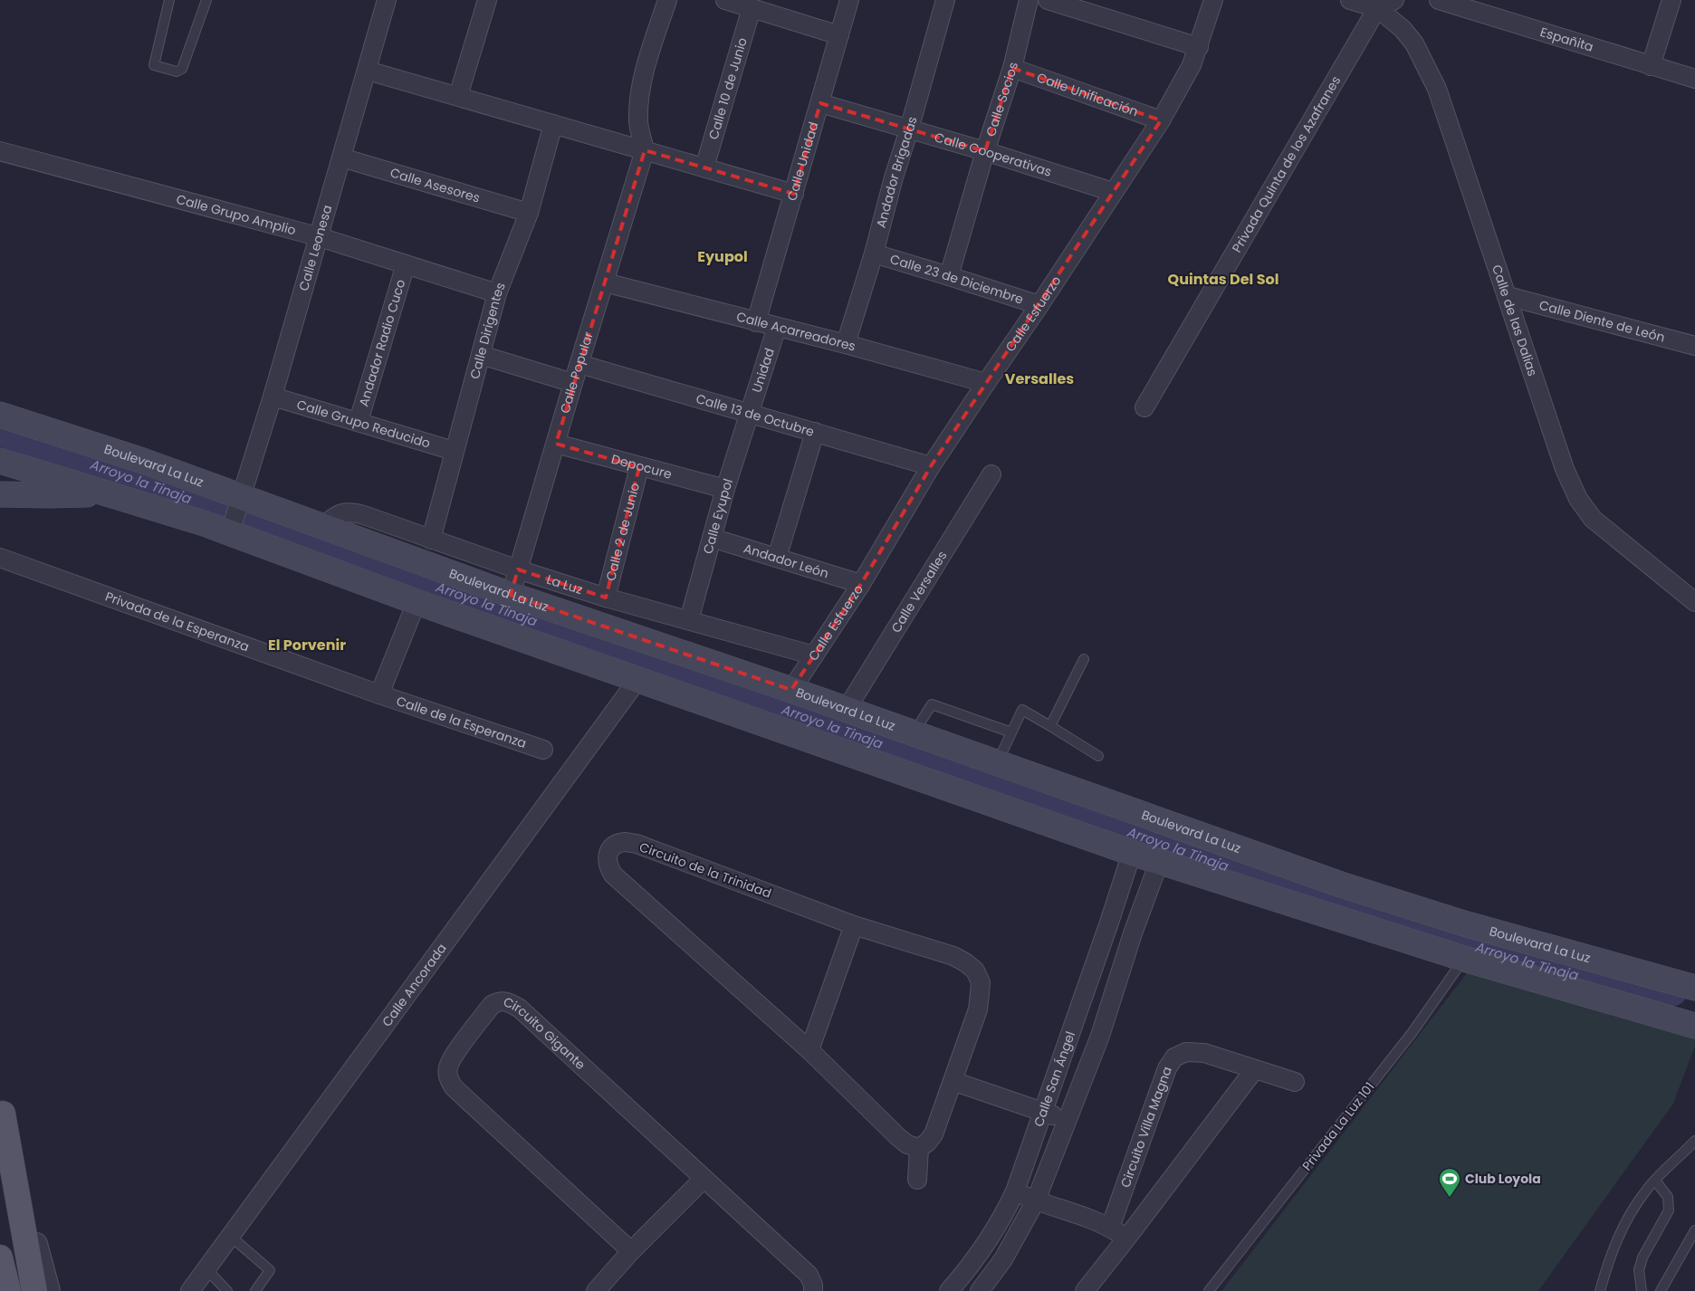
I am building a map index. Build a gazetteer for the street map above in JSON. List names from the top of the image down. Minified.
{"streets":{"main road":["Boulevard La Luz"],"street":["Españita","Calle 10 de Junio","Calle Unificación","Calle Socios","Calle Cooperativas","Calle Unidad","Privada Quinta de los Azafranes","Andador Brigadas","Calle Asesores","Calle Grupo Amplio","Calle Leonesa","Calle 23 de Diciembre","Calle Esfuerzo","Calle de las Dalias","Calle Diente de León","Calle Dirigentes","Calle Acarreadores","Andador Radio Cuco","Unidad","Calle Popular","Calle 13 de Octubre","Calle Grupo Reducido","Depocure","Calle Eyupol","Calle 2 de Junio","Andador León","La Luz","Calle Versalles","Privada de la Esperanza","Calle de la Esperanza","Circuito de la Trinidad","Calle Ancorada","Circuito Gigante","Calle San Ángel","Circuito Villa Magna"],"lane":["Privada La Luz 101"]},"crossings":[["Calle Unificación","Calle Socios"],["Calle Unificación","Calle Esfuerzo"],["Calle Socios","Calle Cooperativas"],["Calle Socios","Calle 23 de Diciembre"],["Calle Cooperativas","Calle Unidad"],["Calle Cooperativas","Andador Brigadas"],["Calle Cooperativas","Calle Esfuerzo"],["Calle Unidad","Calle Acarreadores"],["Privada Quinta de los Azafranes","Calle de las Dalias"],["Andador Brigadas","Calle 23 de Diciembre"],["Andador Brigadas","Calle Acarreadores"],["Calle Asesores","Calle Leonesa"],["Calle Asesores","Calle Dirigentes"],["Calle Grupo Amplio","Calle Leonesa"],["Calle Grupo Amplio","Calle Dirigentes"],["Calle Grupo Amplio","Andador Radio Cuco"],["Calle Leonesa","Calle Grupo Reducido"],["Calle Leonesa","Boulevard La Luz"],["Calle 23 de Diciembre","Calle Esfuerzo"],["Calle Esfuerzo","Calle Acarreadores"],["Calle Esfuerzo","Calle 13 de Octubre"],["Calle Esfuerzo","Boulevard La Luz"],["Calle Esfuerzo","Andador León"],["Calle Esfuerzo","La Luz"],["Calle de las Dalias","Calle Diente de León"],["Calle Dirigentes","Calle Grupo Reducido"],["Calle Dirigentes","La Luz"],["Calle Acarreadores","Unidad"],["Calle Acarreadores","Calle Popular"],["Andador Radio Cuco","Calle Grupo Reducido"],["Unidad","Calle 13 de Octubre"],["Unidad","Calle Eyupol"],["Calle Popular","Calle 13 de Octubre"],["Calle Popular","Boulevard La Luz"],["Calle Popular","Depocure"],["Calle Popular","La Luz"],["Calle 13 de Octubre","Calle Eyupol"],["Boulevard La Luz","La Luz"],["Boulevard La Luz","Calle Versalles"],["Depocure","Calle Eyupol"],["Depocure","Calle 2 de Junio"],["Calle Eyupol","Andador León"],["Calle Eyupol","La Luz"],["Calle 2 de Junio","La Luz"],["Privada de la Esperanza","Calle de la Esperanza"]],"districts":["Eyupol","Quintas Del Sol","Versalles","El Porvenir"],"water":["Arroyo la Tinaja"],"places":{"sports":["Club Loyola"]}}
